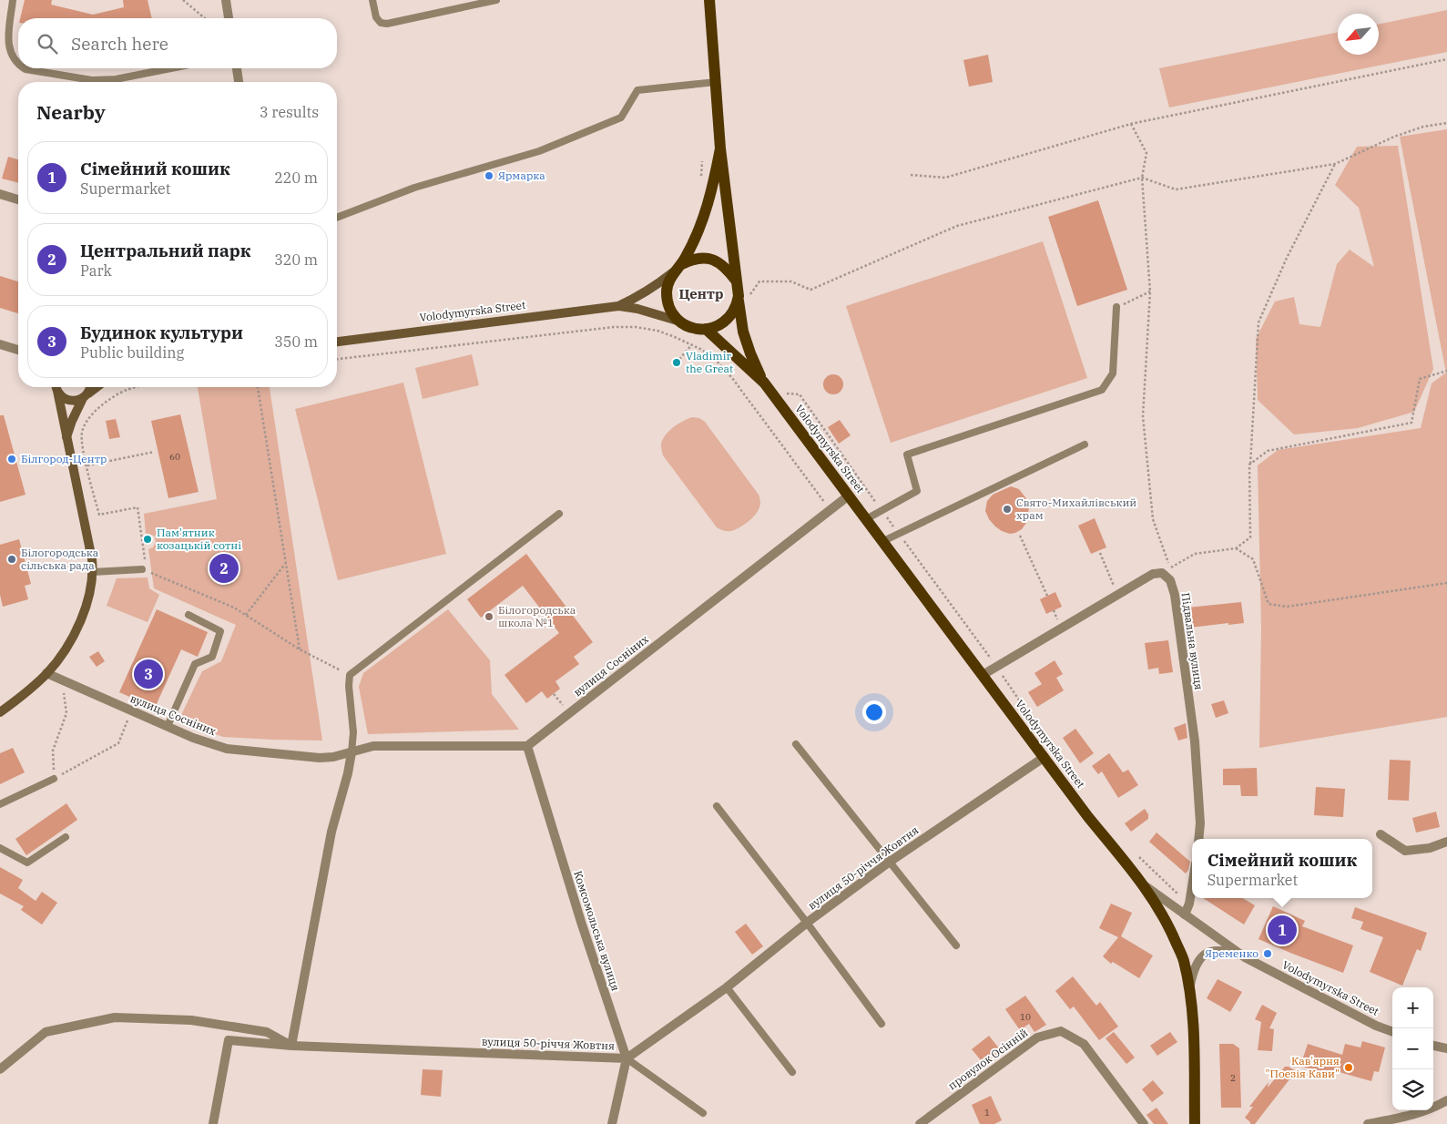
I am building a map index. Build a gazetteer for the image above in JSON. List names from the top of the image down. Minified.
{"streets":{"main road":["Volodymyrska Street"],"street":["Підвальна вулиця","вулиця Сосніних","вулиця 50-річчя Жовтня","Комсомольська вулиця","провулок Осінній"]},"crossings":[["Volodymyrska Street","вулиця Сосніних"],["Volodymyrska Street","вулиця 50-річчя Жовтня"],["вулиця Сосніних","Комсомольська вулиця"],["вулиця 50-річчя Жовтня","Комсомольська вулиця"]],"districts":["Центр"],"places":["Ярмарка","Vladimir the Great","Білгород-Центр","Свято-Михайлівський храм","Пам'ятник козацькій сотні","Білогородська сільська рада","Білогородська школа №1","Яременко","Кав'ярня \"Поезія Кави\""],"house_numbers":["60","10","2","1"],"north":"bottom left","page":{"search":"Search here","heading":["Nearby","3 results"],"list":[{"mark":"1","name":"Сімейний кошик","note":"Supermarket","value":"220 m"},{"mark":"2","name":"Центральний парк","note":"Park","value":"320 m"},{"mark":"3","name":"Будинок культури","note":"Public building","value":"350 m"}],"pins":["2","3","1"],"popup":["Сімейний кошик","Supermarket"],"map_buttons":["+","−"]}}
